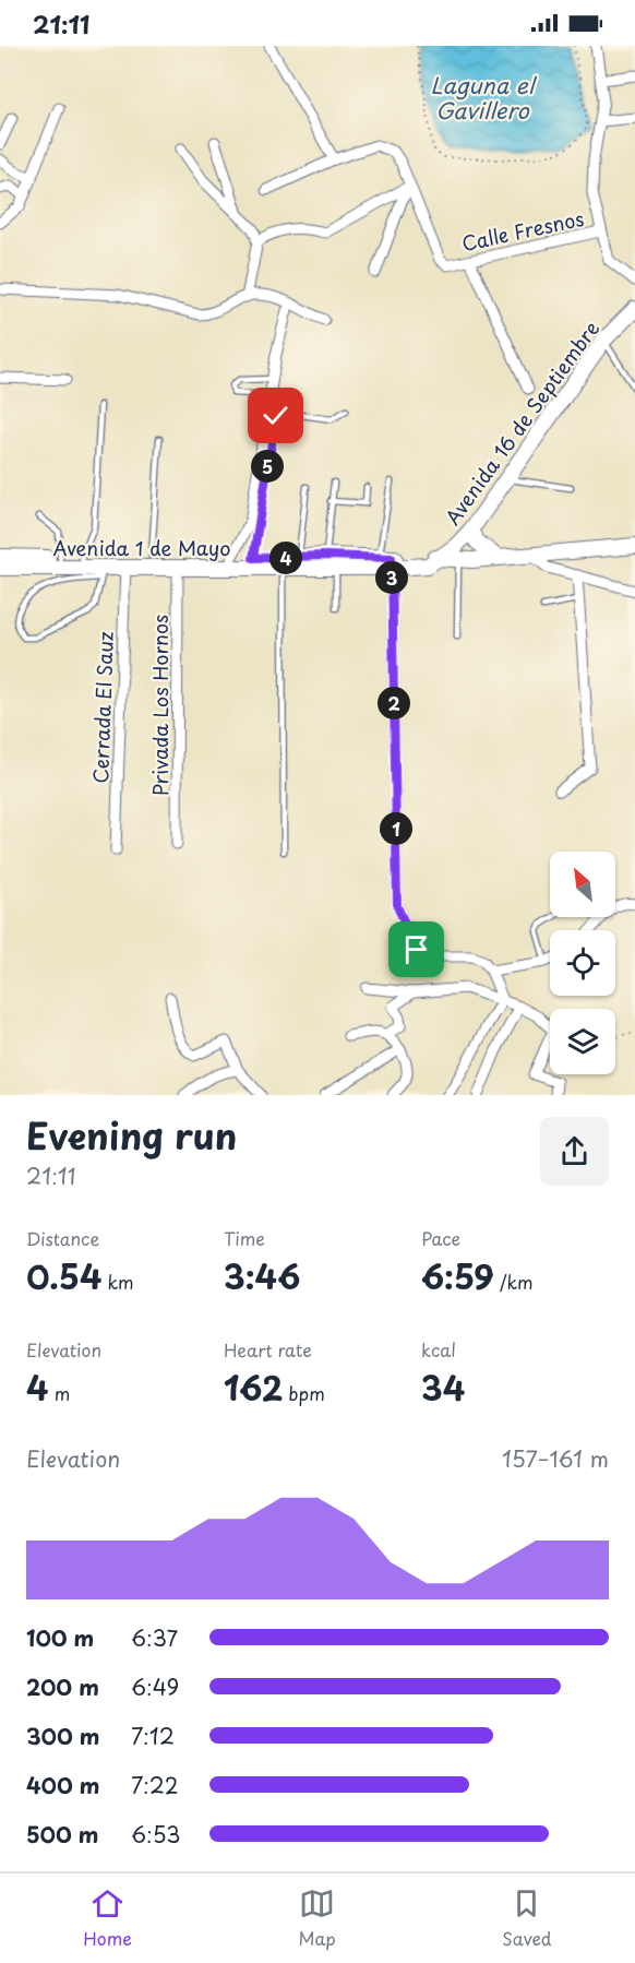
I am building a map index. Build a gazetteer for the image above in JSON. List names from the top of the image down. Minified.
{"streets":{"main road":["Avenida 16 de Septiembre","Avenida 1 de Mayo"],"street":["Calle Fresnos","Privada Los Hornos","Cerrada El Sauz"]},"crossings":[["Avenida 16 de Septiembre","Avenida 1 de Mayo"],["Avenida 1 de Mayo","Privada Los Hornos"],["Avenida 1 de Mayo","Cerrada El Sauz"]],"water":["Laguna el Gavillero"],"north":"top left","page":{"status":"21:11","pins":["5","4","3","2","1"],"heading":["Evening run","21:11"],"stats":[["Distance","0.54 km"],["Time","3:46"],["Pace","6:59 /km"],["Elevation","4 m"],["Heart rate","162 bpm"],["kcal","34"]],"chart":["Elevation","157–161 m"],"list":[{"name":"100 m","note":"6:37"},{"name":"200 m","note":"6:49"},{"name":"300 m","note":"7:12"},{"name":"400 m","note":"7:22"},{"name":"500 m","note":"6:53"}],"tabs":["Home","Map","Saved"]}}
